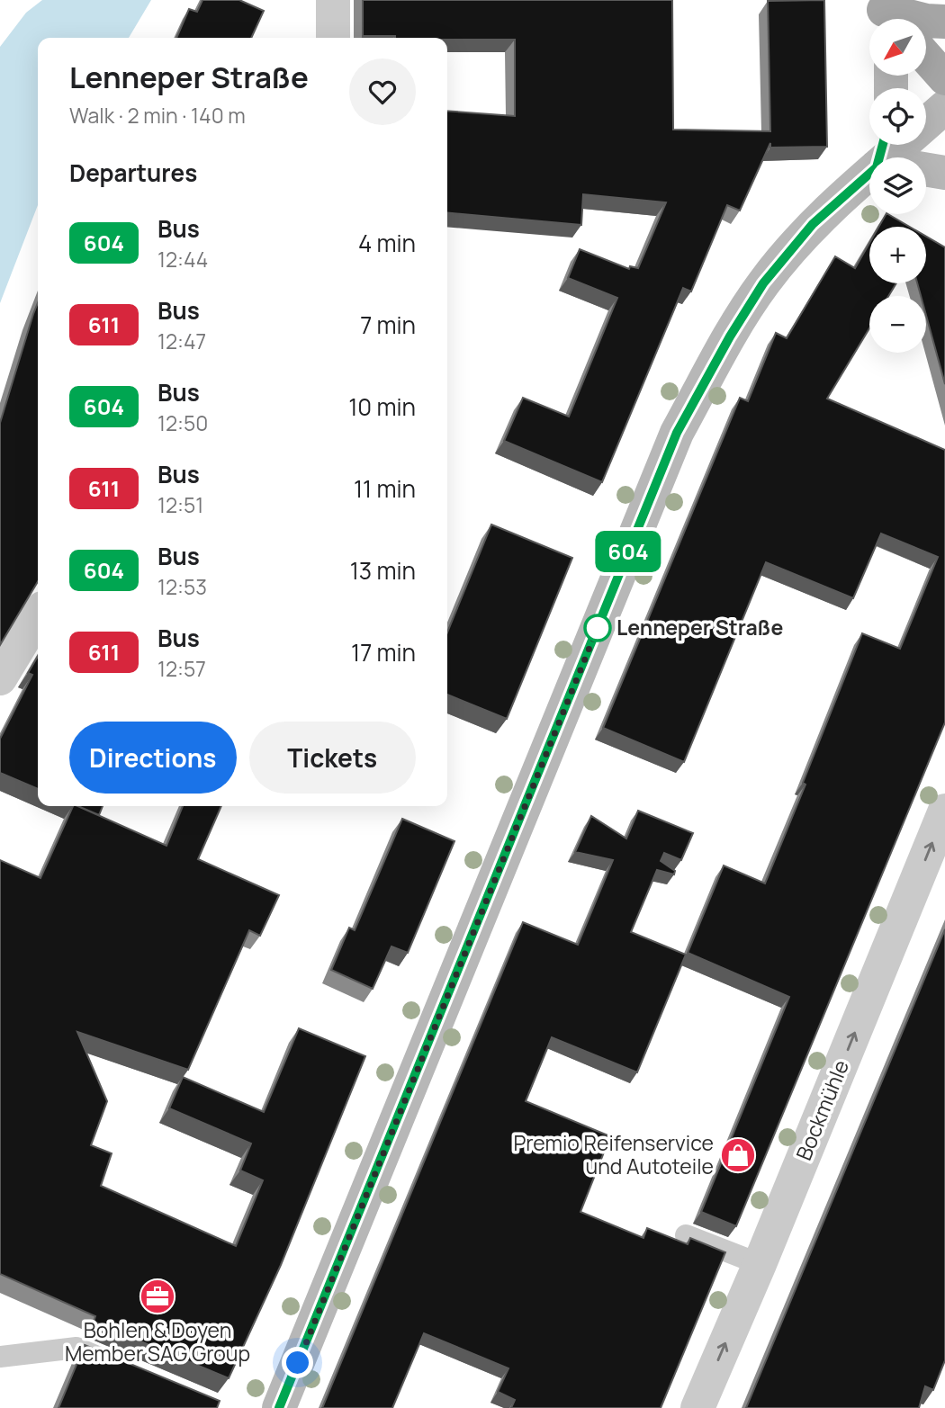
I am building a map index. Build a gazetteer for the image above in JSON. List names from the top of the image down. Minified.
{"streets":{"street":["Bockmühle"]},"one_way":["Bockmühle"],"places":{"other":["Lenneper Straße"],"shop":["Premio Reifenservice und Autoteile"],"office":["Bohlen & Doyen Member SAG Group"]},"lines":["bus line 604"],"north":"bottom left","page":{"on_map":"604","map_buttons":["+","−"],"heading":[["Lenneper Straße","Walk · 2 min · 140 m"],"Departures"],"list":[{"mark":"604","name":"Bus","note":"12:44","value":"4 min"},{"mark":"611","name":"Bus","note":"12:47","value":"7 min"},{"mark":"604","name":"Bus","note":"12:50","value":"10 min"},{"mark":"611","name":"Bus","note":"12:51","value":"11 min"},{"mark":"604","name":"Bus","note":"12:53","value":"13 min"},{"mark":"611","name":"Bus","note":"12:57","value":"17 min"}],"buttons":["Directions","Tickets"]}}
